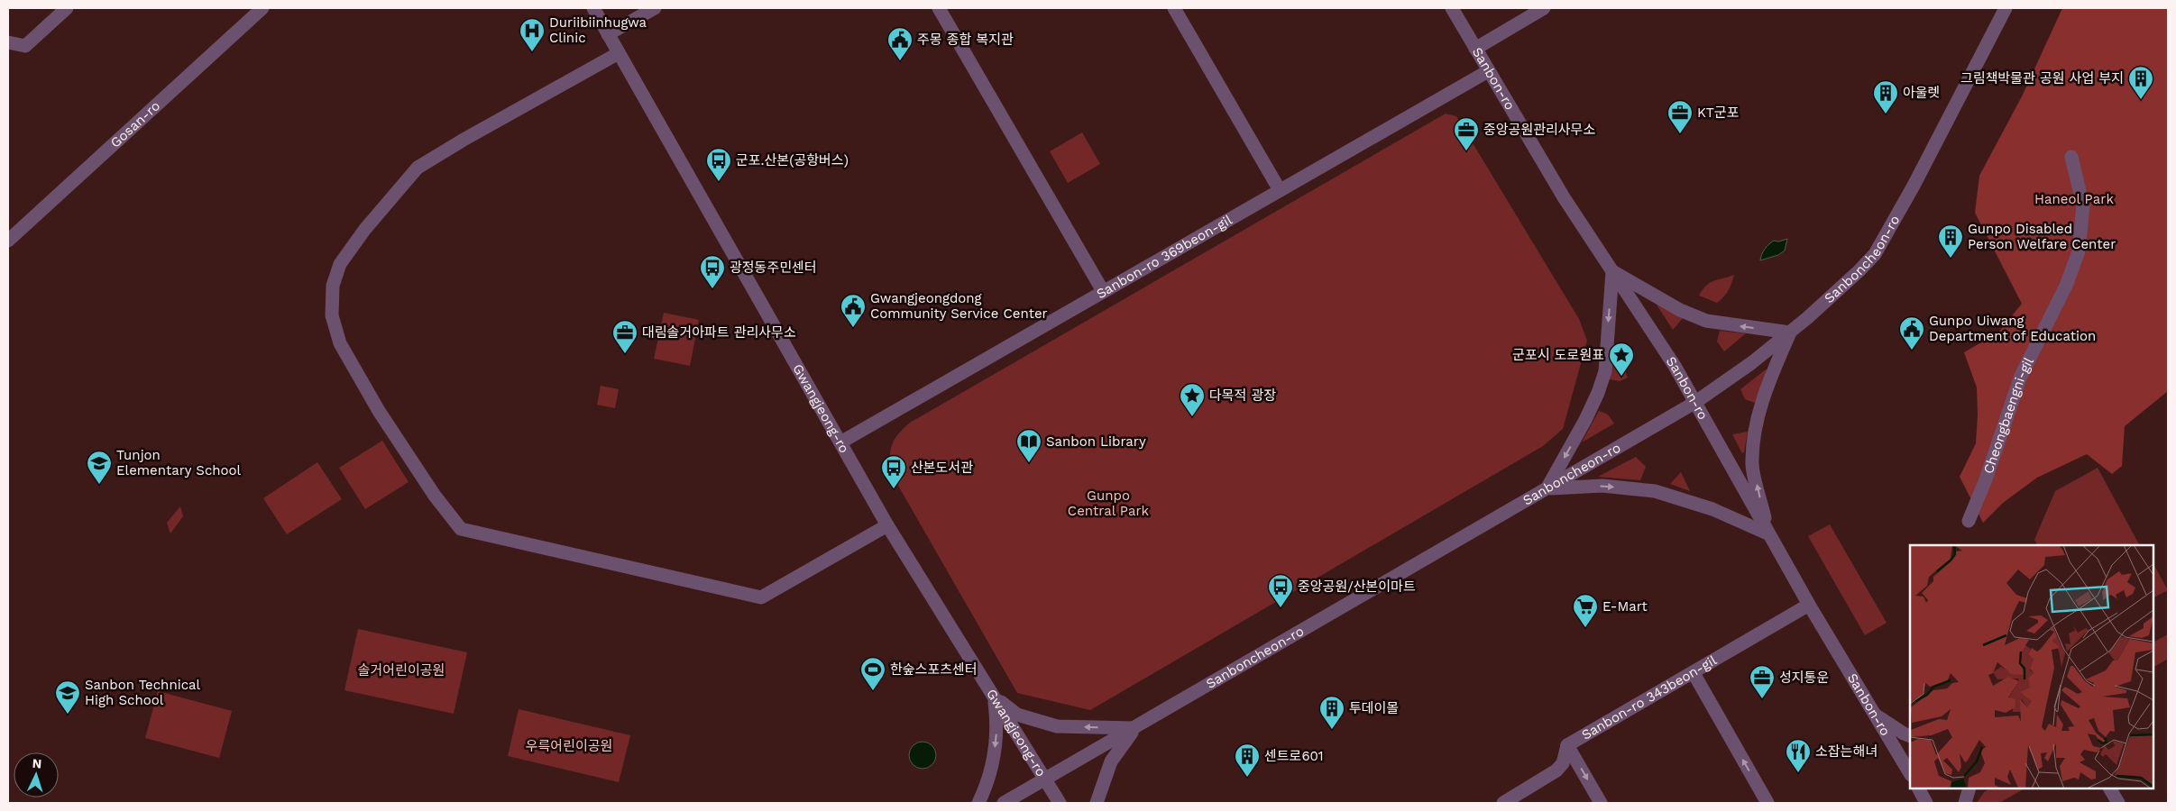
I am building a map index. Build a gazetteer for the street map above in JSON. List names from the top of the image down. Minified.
{"streets":{"street":["Sanbon-ro","Gosan-ro","Sanbon-ro 369beon-gil","Sanboncheon-ro","Gwangjeong-ro","Cheongbaengni-gil","Sanbon-ro 343beon-gil"]},"crossings":[["Sanbon-ro","Sanbon-ro 369beon-gil"],["Sanbon-ro","Sanboncheon-ro"],["Sanbon-ro","Sanbon-ro 343beon-gil"],["Sanbon-ro 369beon-gil","Gwangjeong-ro"],["Sanboncheon-ro","Gwangjeong-ro"]],"parks":["Haneol Park","Gunpo Central Park","솔거어린이공원","우륵어린이공원"],"places":{"hospital":["Duriibiinhugwa Clinic"],"public building":["주몽 종합 복지관","Gwangjeongdong Community Service Center","Gunpo Uiwang Department of Education"],"building":["그림책박물관 공원 사업 부지","아울렛","Gunpo Disabled Person Welfare Center","투데이몰","센트로601"],"office":["KT군포","중앙공원관리사무소","대림솔거아파트 관리사무소","성지통운"],"bus stop":["군포.산본(공항버스)","광정동주민센터","산본도서관","중앙공원/산본이마트"],"place":["군포시 도로원표","다목적 광장"],"library":["Sanbon Library"],"school or university":["Tunjon Elementary School","Sanbon Technical High School"],"supermarket":["E-Mart"],"sports":["한숲스포츠센터"],"restaurant":["소잡는해녀"]},"north":"top"}
